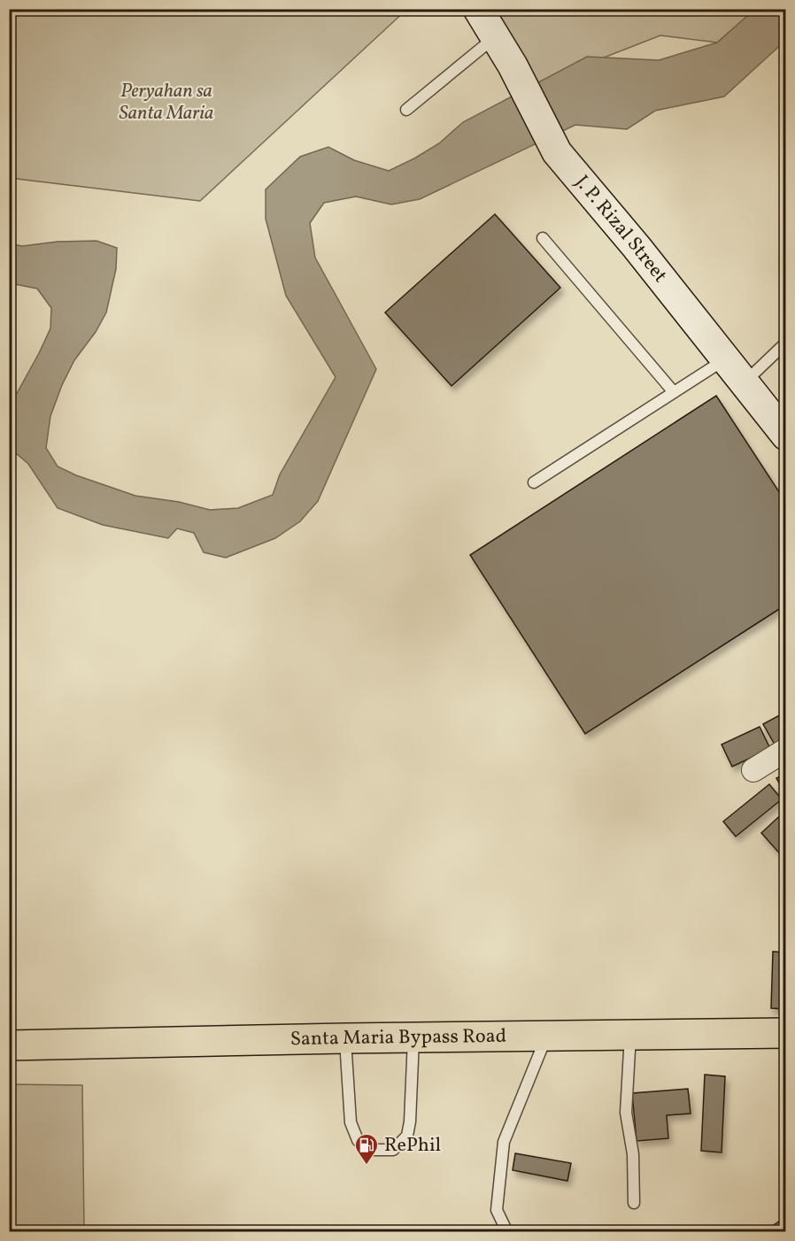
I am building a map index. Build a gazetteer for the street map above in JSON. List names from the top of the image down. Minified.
{"streets":{"main road":["J. P. Rizal Street","Santa Maria Bypass Road"]},"parks":["Peryahan sa Santa Maria"],"places":{"fuel station":["RePhil"]}}
